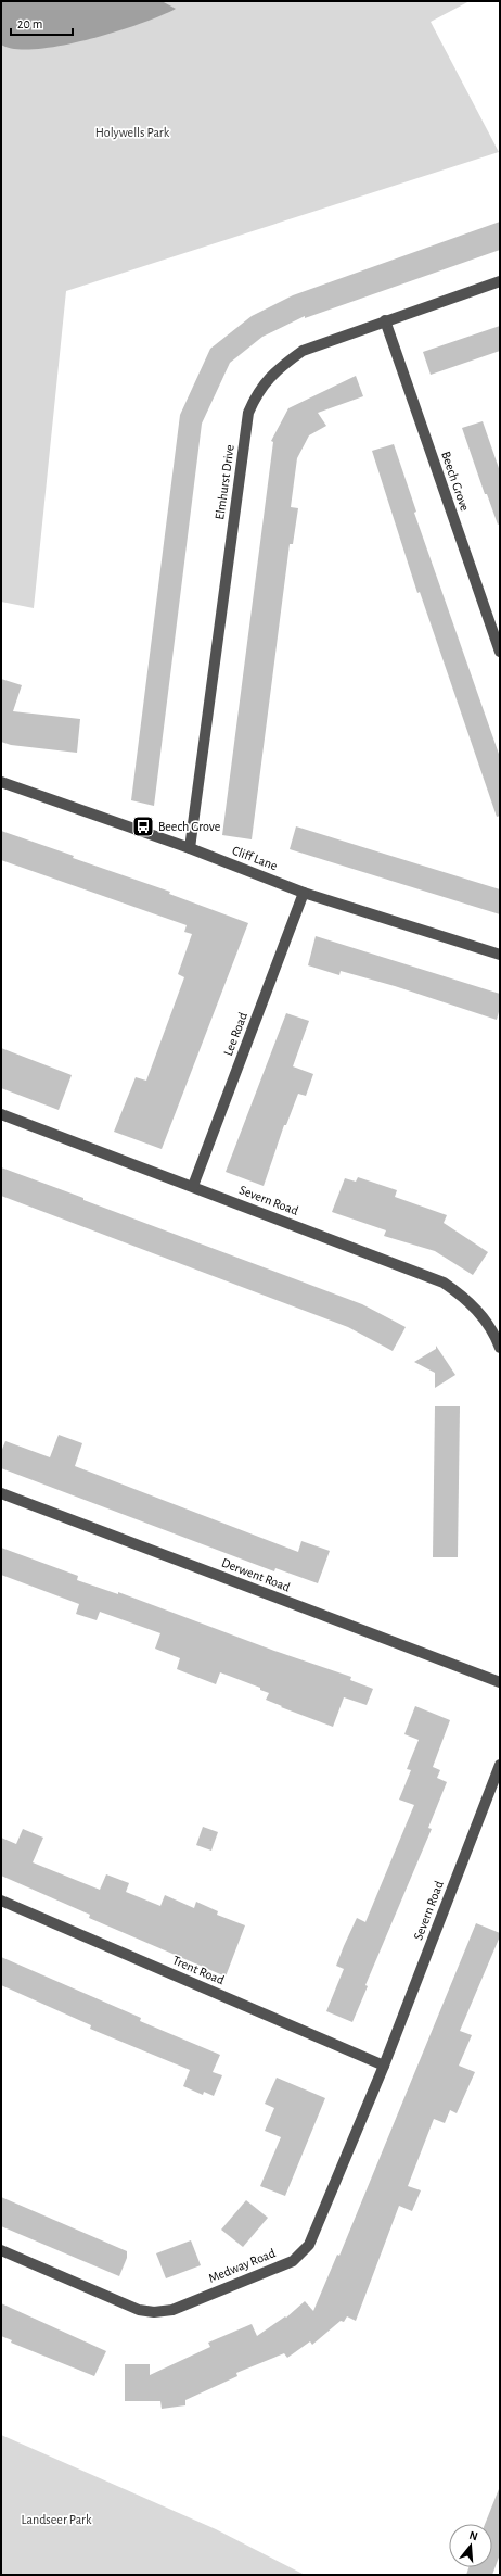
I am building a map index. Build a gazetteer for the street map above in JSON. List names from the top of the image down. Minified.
{"streets":{"street":["Beech Grove","Elmhurst Drive","Cliff Lane","Lee Road","Severn Road","Derwent Road","Trent Road","Medway Road"]},"crossings":[["Beech Grove","Elmhurst Drive"],["Elmhurst Drive","Cliff Lane"],["Cliff Lane","Lee Road"],["Lee Road","Severn Road"],["Severn Road","Trent Road"],["Severn Road","Medway Road"],["Trent Road","Medway Road"]],"parks":["Holywells Park","Landseer Park"],"places":{"bus stop":["Beech Grove"]},"scale_bar":"20 m","north":"top"}
